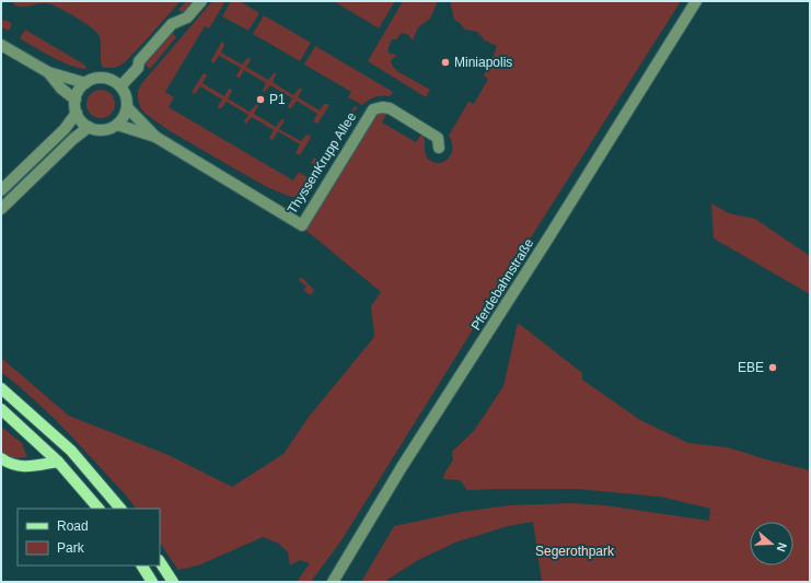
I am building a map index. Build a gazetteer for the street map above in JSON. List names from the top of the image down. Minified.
{"streets":{"street":["ThyssenKrupp Allee","Pferdebahnstraße"]},"parks":["Segerothpark"],"places":["Miniapolis","P1","EBE"],"legend":["Road","Park"],"north":"right"}
